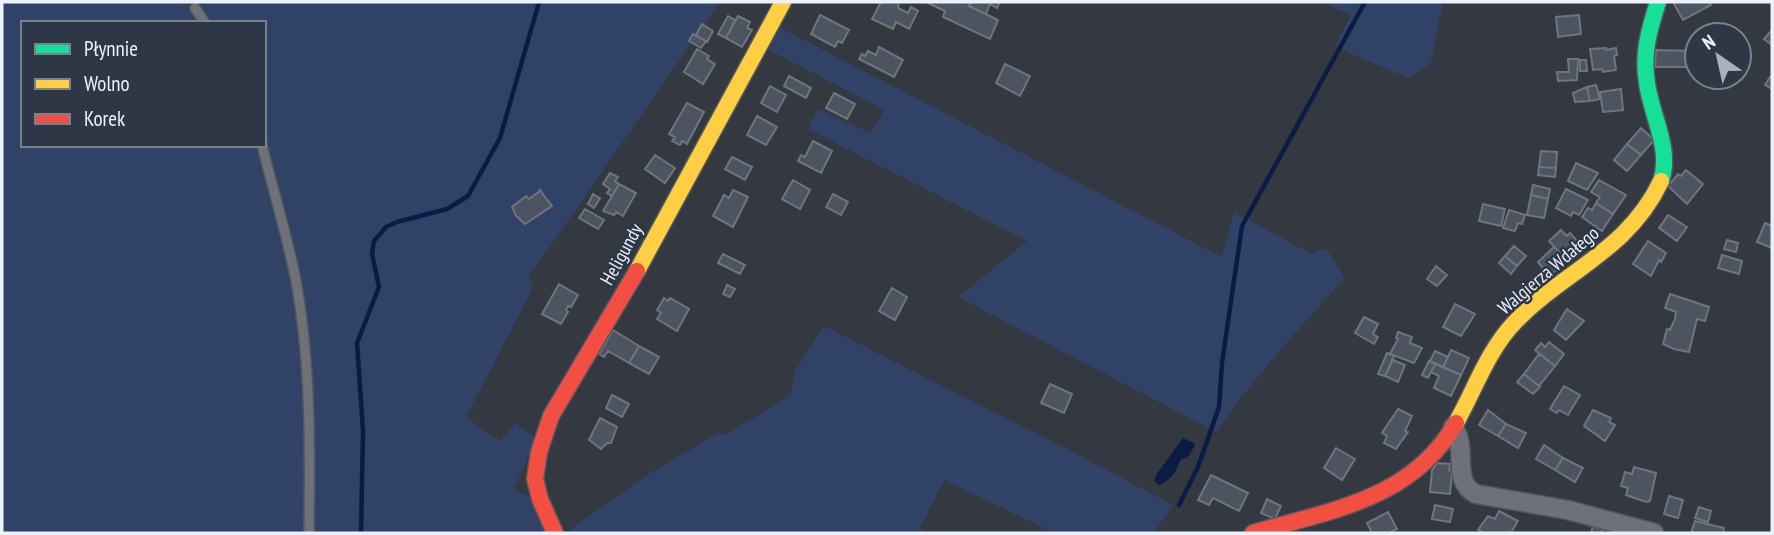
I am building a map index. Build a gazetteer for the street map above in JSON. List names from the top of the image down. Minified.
{"streets":{"street":["Heligundy","Walgierza Wdałego"]},"legend":["Płynnie","Wolno","Korek"],"north":"top left"}
